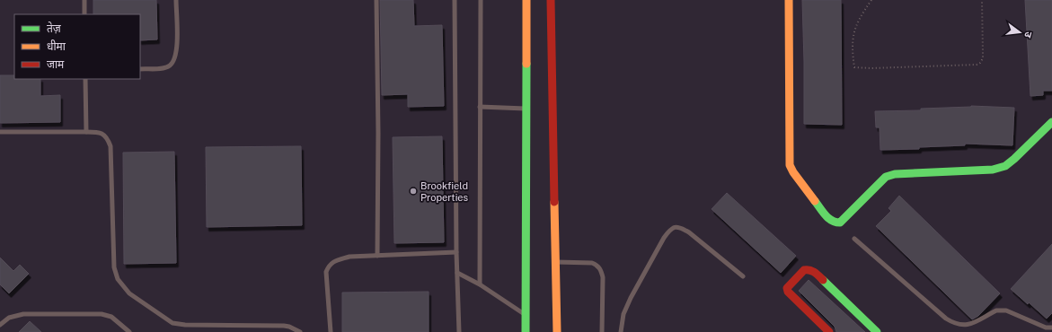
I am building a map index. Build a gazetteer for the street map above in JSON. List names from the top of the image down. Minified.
{"places":["Brookfield Properties"],"legend":["तेज़","धीमा","जाम"],"north":"right"}
